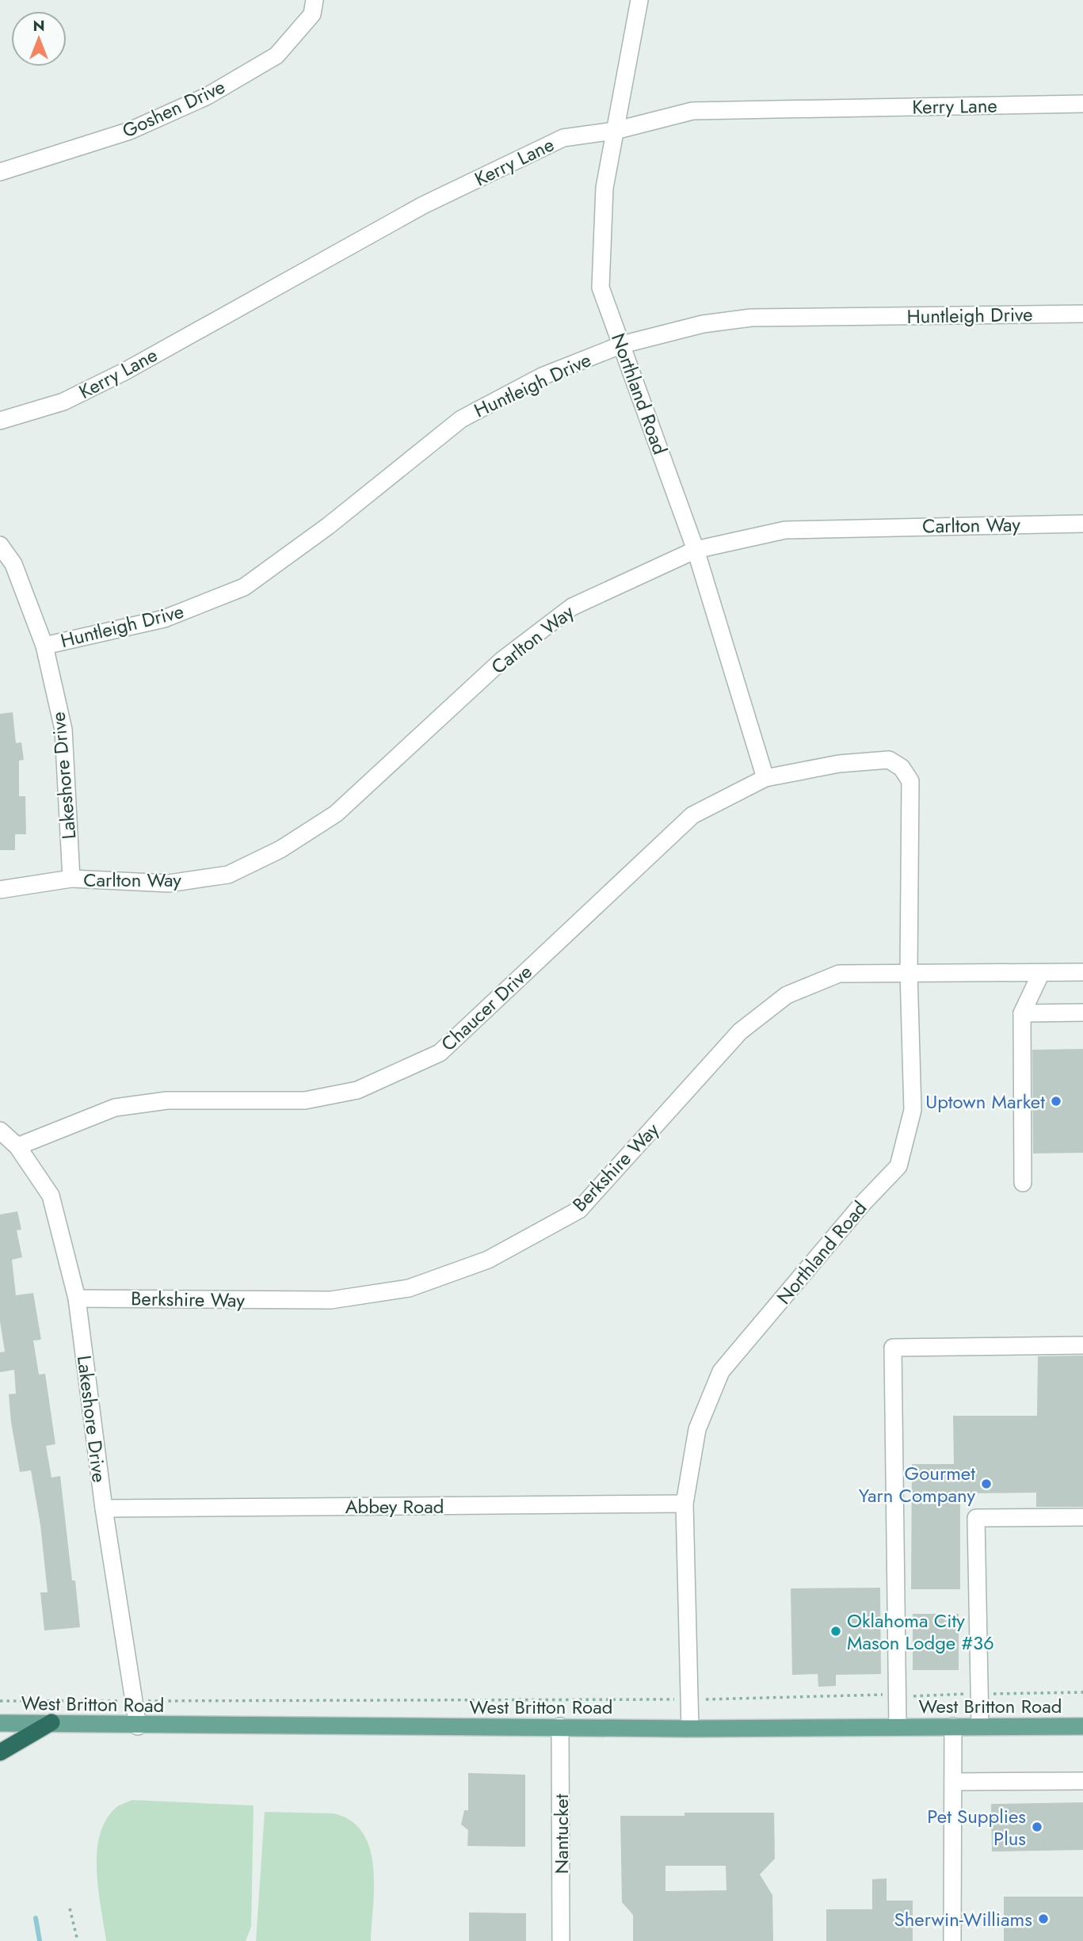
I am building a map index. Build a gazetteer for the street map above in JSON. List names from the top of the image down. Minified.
{"streets":{"main road":["West Britton Road"],"street":["Kerry Lane","Goshen Drive","Huntleigh Drive","Northland Road","Carlton Way","Lakeshore Drive","Chaucer Drive","Berkshire Way","Abbey Road","Nantucket"]},"crossings":[["Kerry Lane","Northland Road"],["Huntleigh Drive","Northland Road"],["Huntleigh Drive","Lakeshore Drive"],["Northland Road","Carlton Way"],["Northland Road","Chaucer Drive"],["Northland Road","Berkshire Way"],["Northland Road","Abbey Road"],["Northland Road","West Britton Road"],["Carlton Way","Lakeshore Drive"],["Lakeshore Drive","Chaucer Drive"],["Lakeshore Drive","Berkshire Way"],["Lakeshore Drive","Abbey Road"],["Lakeshore Drive","West Britton Road"],["West Britton Road","Nantucket"]],"places":["Uptown Market","Gourmet Yarn Company","Oklahoma City Mason Lodge #36","Pet Supplies Plus","Sherwin-Williams"],"north":"top"}
